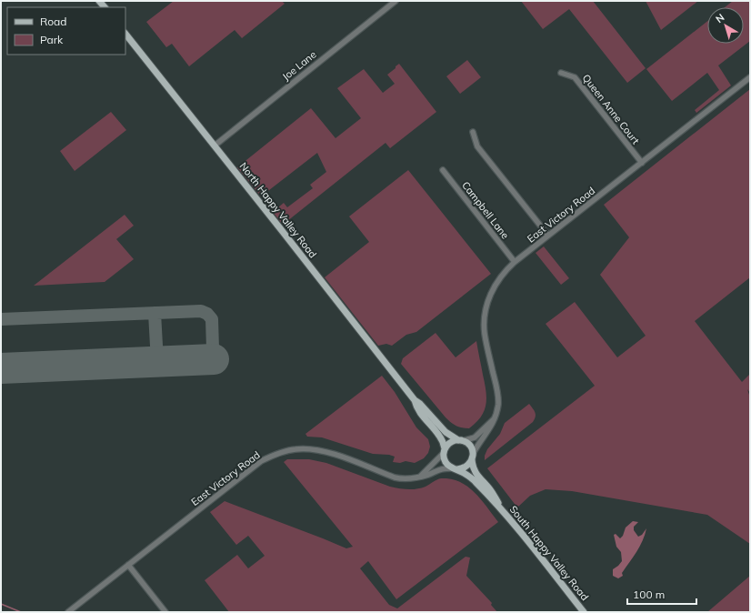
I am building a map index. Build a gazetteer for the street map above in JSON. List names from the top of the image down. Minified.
{"streets":{"main road":["North Happy Valley Road","South Happy Valley Road"],"street":["Joe Lane","Queen Anne Court","Campbell Lane","East Victory Road"]},"crossings":[["Joe Lane","North Happy Valley Road"],["Queen Anne Court","East Victory Road"],["North Happy Valley Road","East Victory Road"],["Campbell Lane","East Victory Road"]],"legend":["Road","Park"],"scale_bar":"100 m","north":"top left"}
